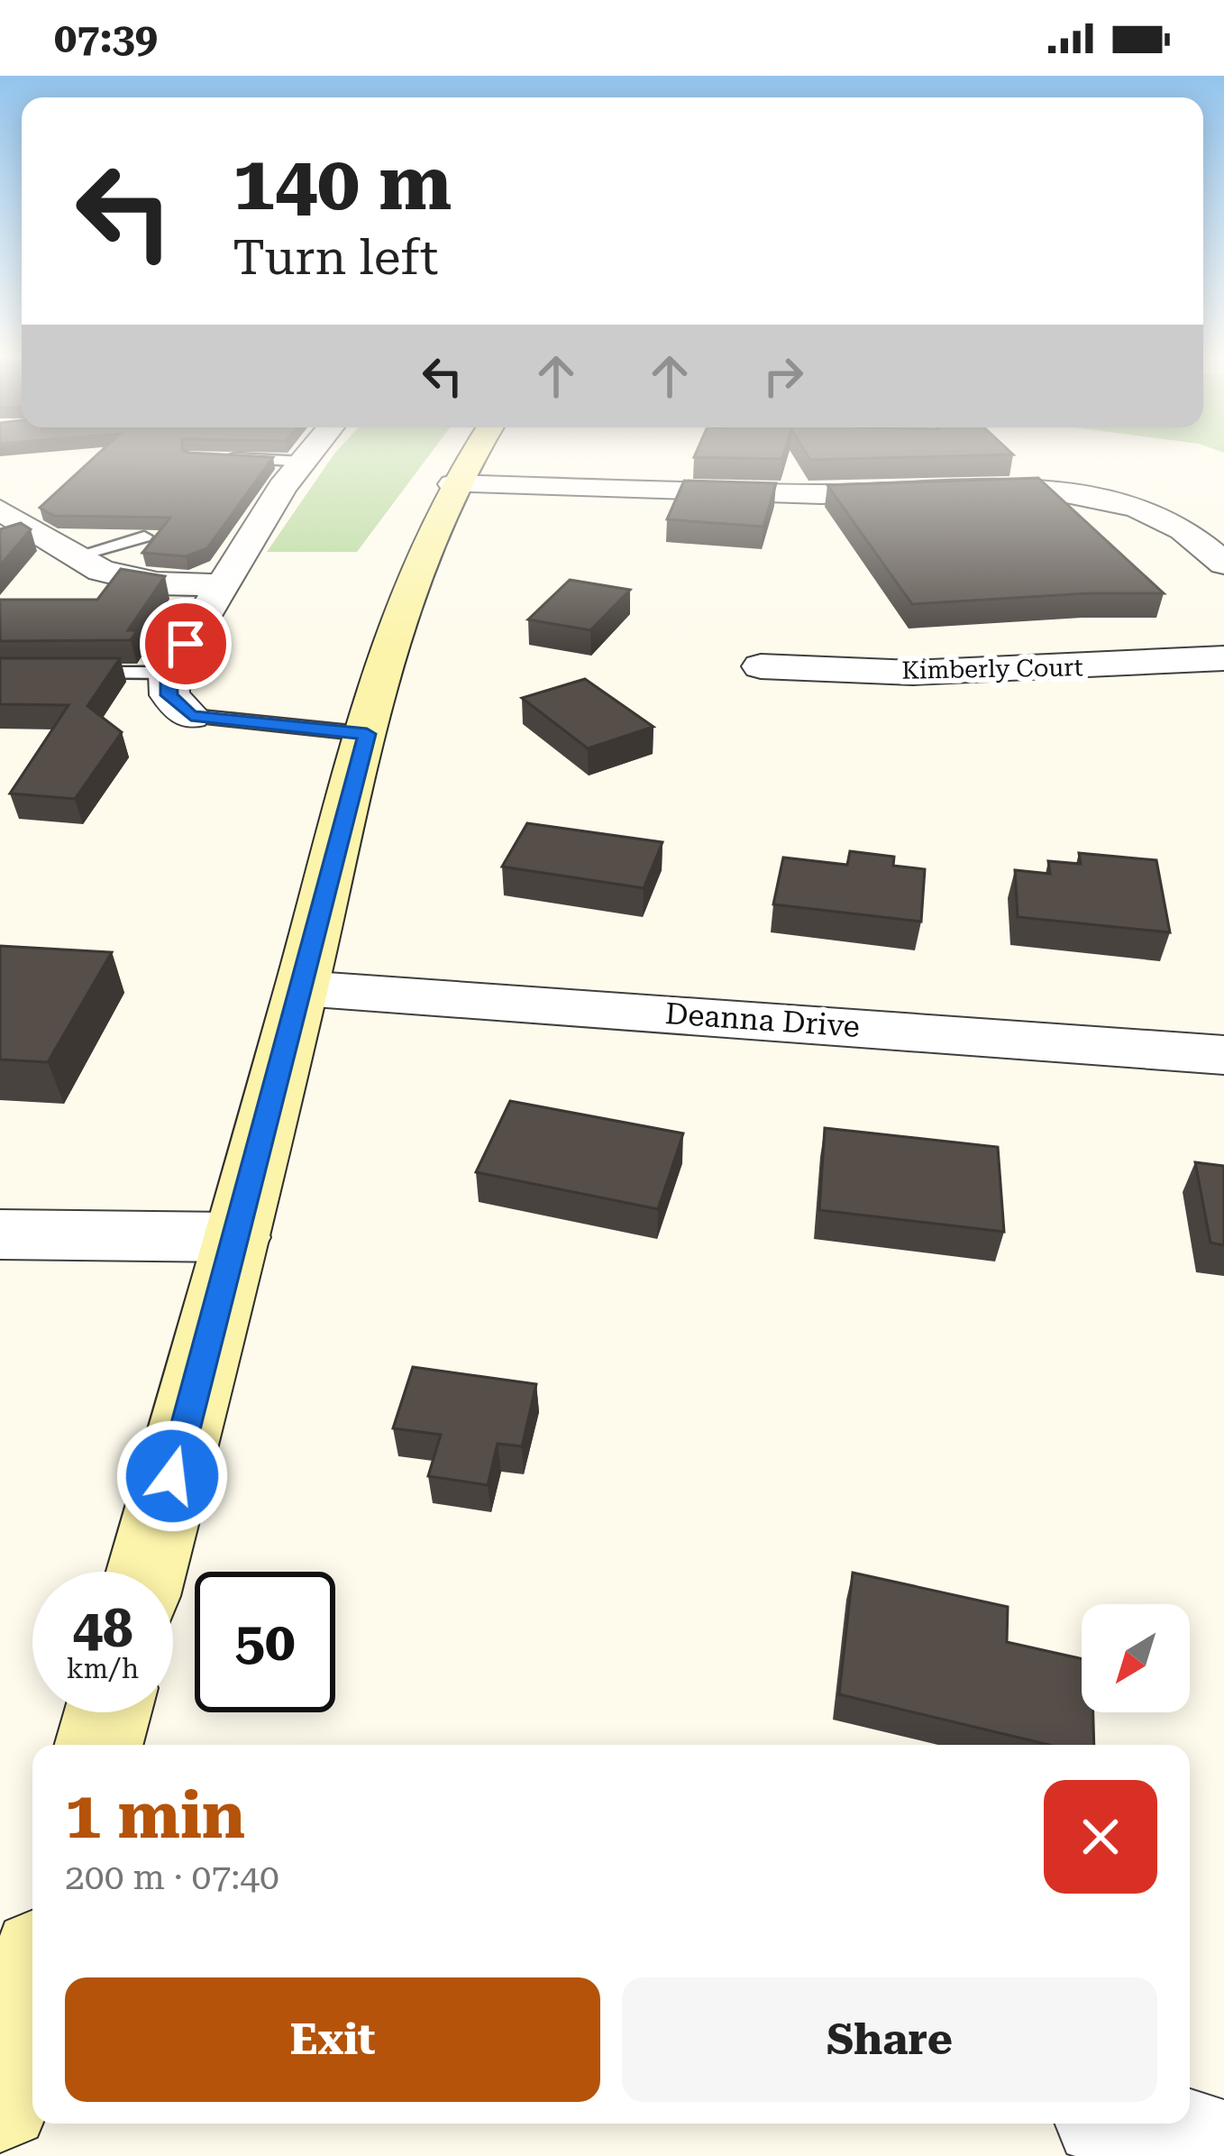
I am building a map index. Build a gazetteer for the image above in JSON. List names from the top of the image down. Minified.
{"streets":{"street":["Kimberly Court","Deanna Drive"]},"north":"bottom left","page":{"status":"07:39","turn":["140 m","Turn left"],"speed":"48 km/h","limit":"50","heading":["1 min","200 m · 07:40"],"buttons":["Exit","Share"]}}
